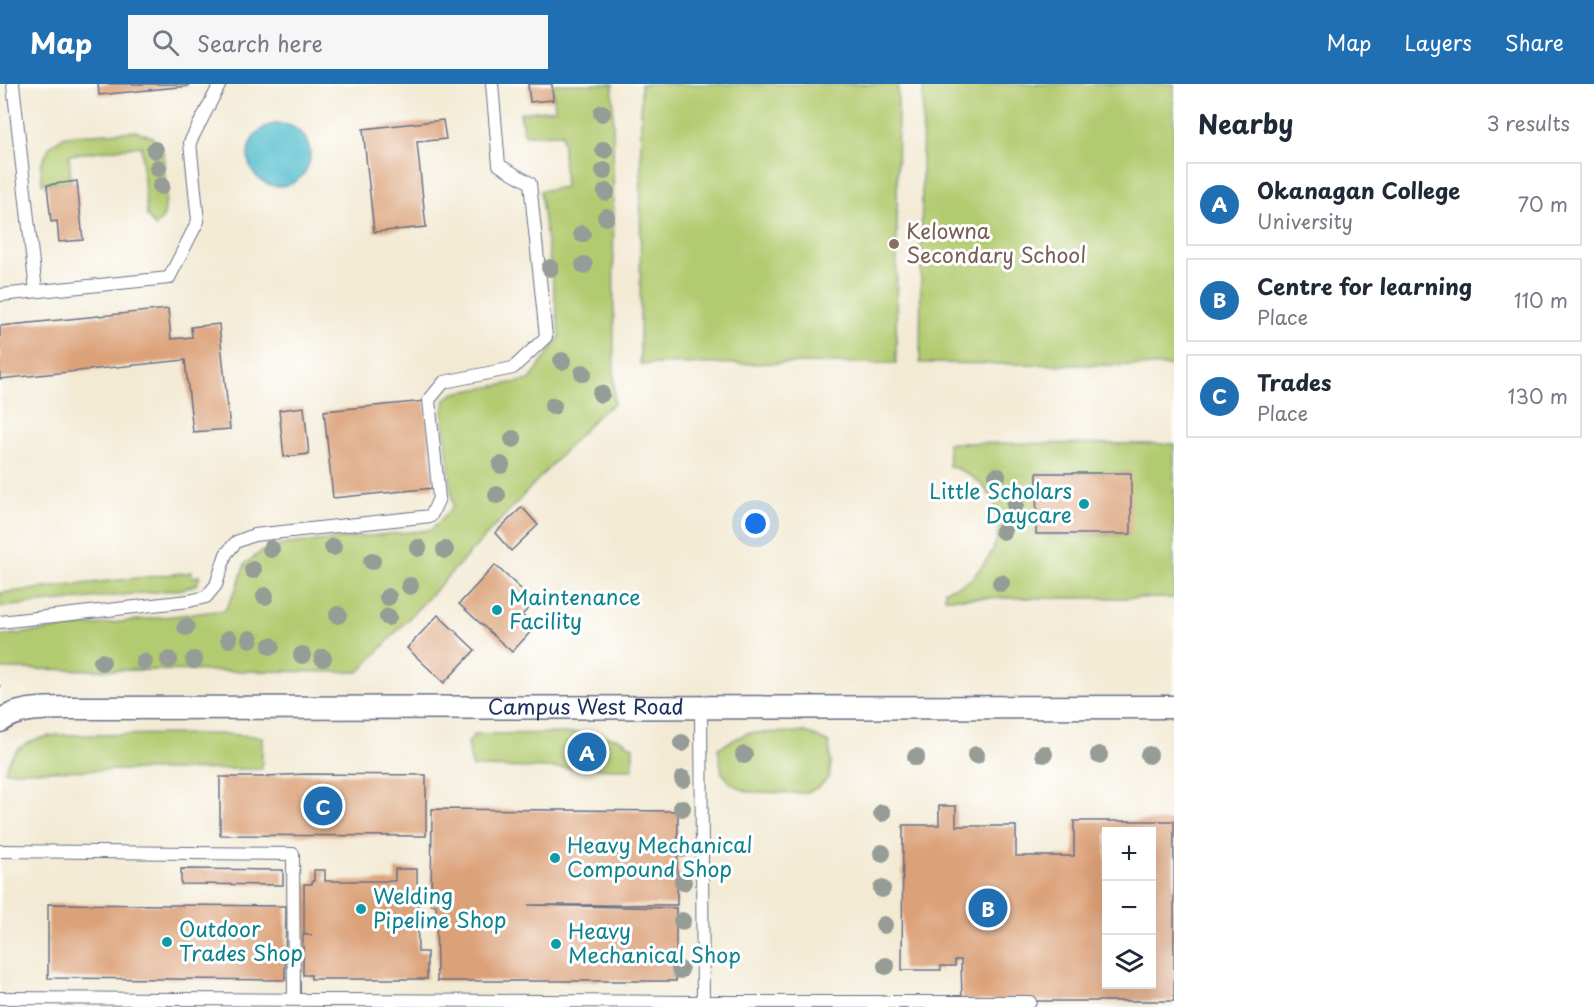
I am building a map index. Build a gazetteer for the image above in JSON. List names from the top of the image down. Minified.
{"streets":{"street":["Campus West Road"]},"places":["Kelowna Secondary School","Little Scholars Daycare","Maintenance Facility","Heavy Mechanical Compound Shop","Welding Pipeline Shop","Outdoor Trades Shop","Heavy Mechanical Shop"],"page":{"header":"Map","search":"Search here","nav":["Map","Layers","Share"],"heading":["Nearby","3 results"],"list":[{"mark":"A","name":"Okanagan College","note":"University","value":"70 m"},{"mark":"B","name":"Centre for learning","note":"Place","value":"110 m"},{"mark":"C","name":"Trades","note":"Place","value":"130 m"}],"pins":["A","C","B"],"map_buttons":["+","−"]}}
